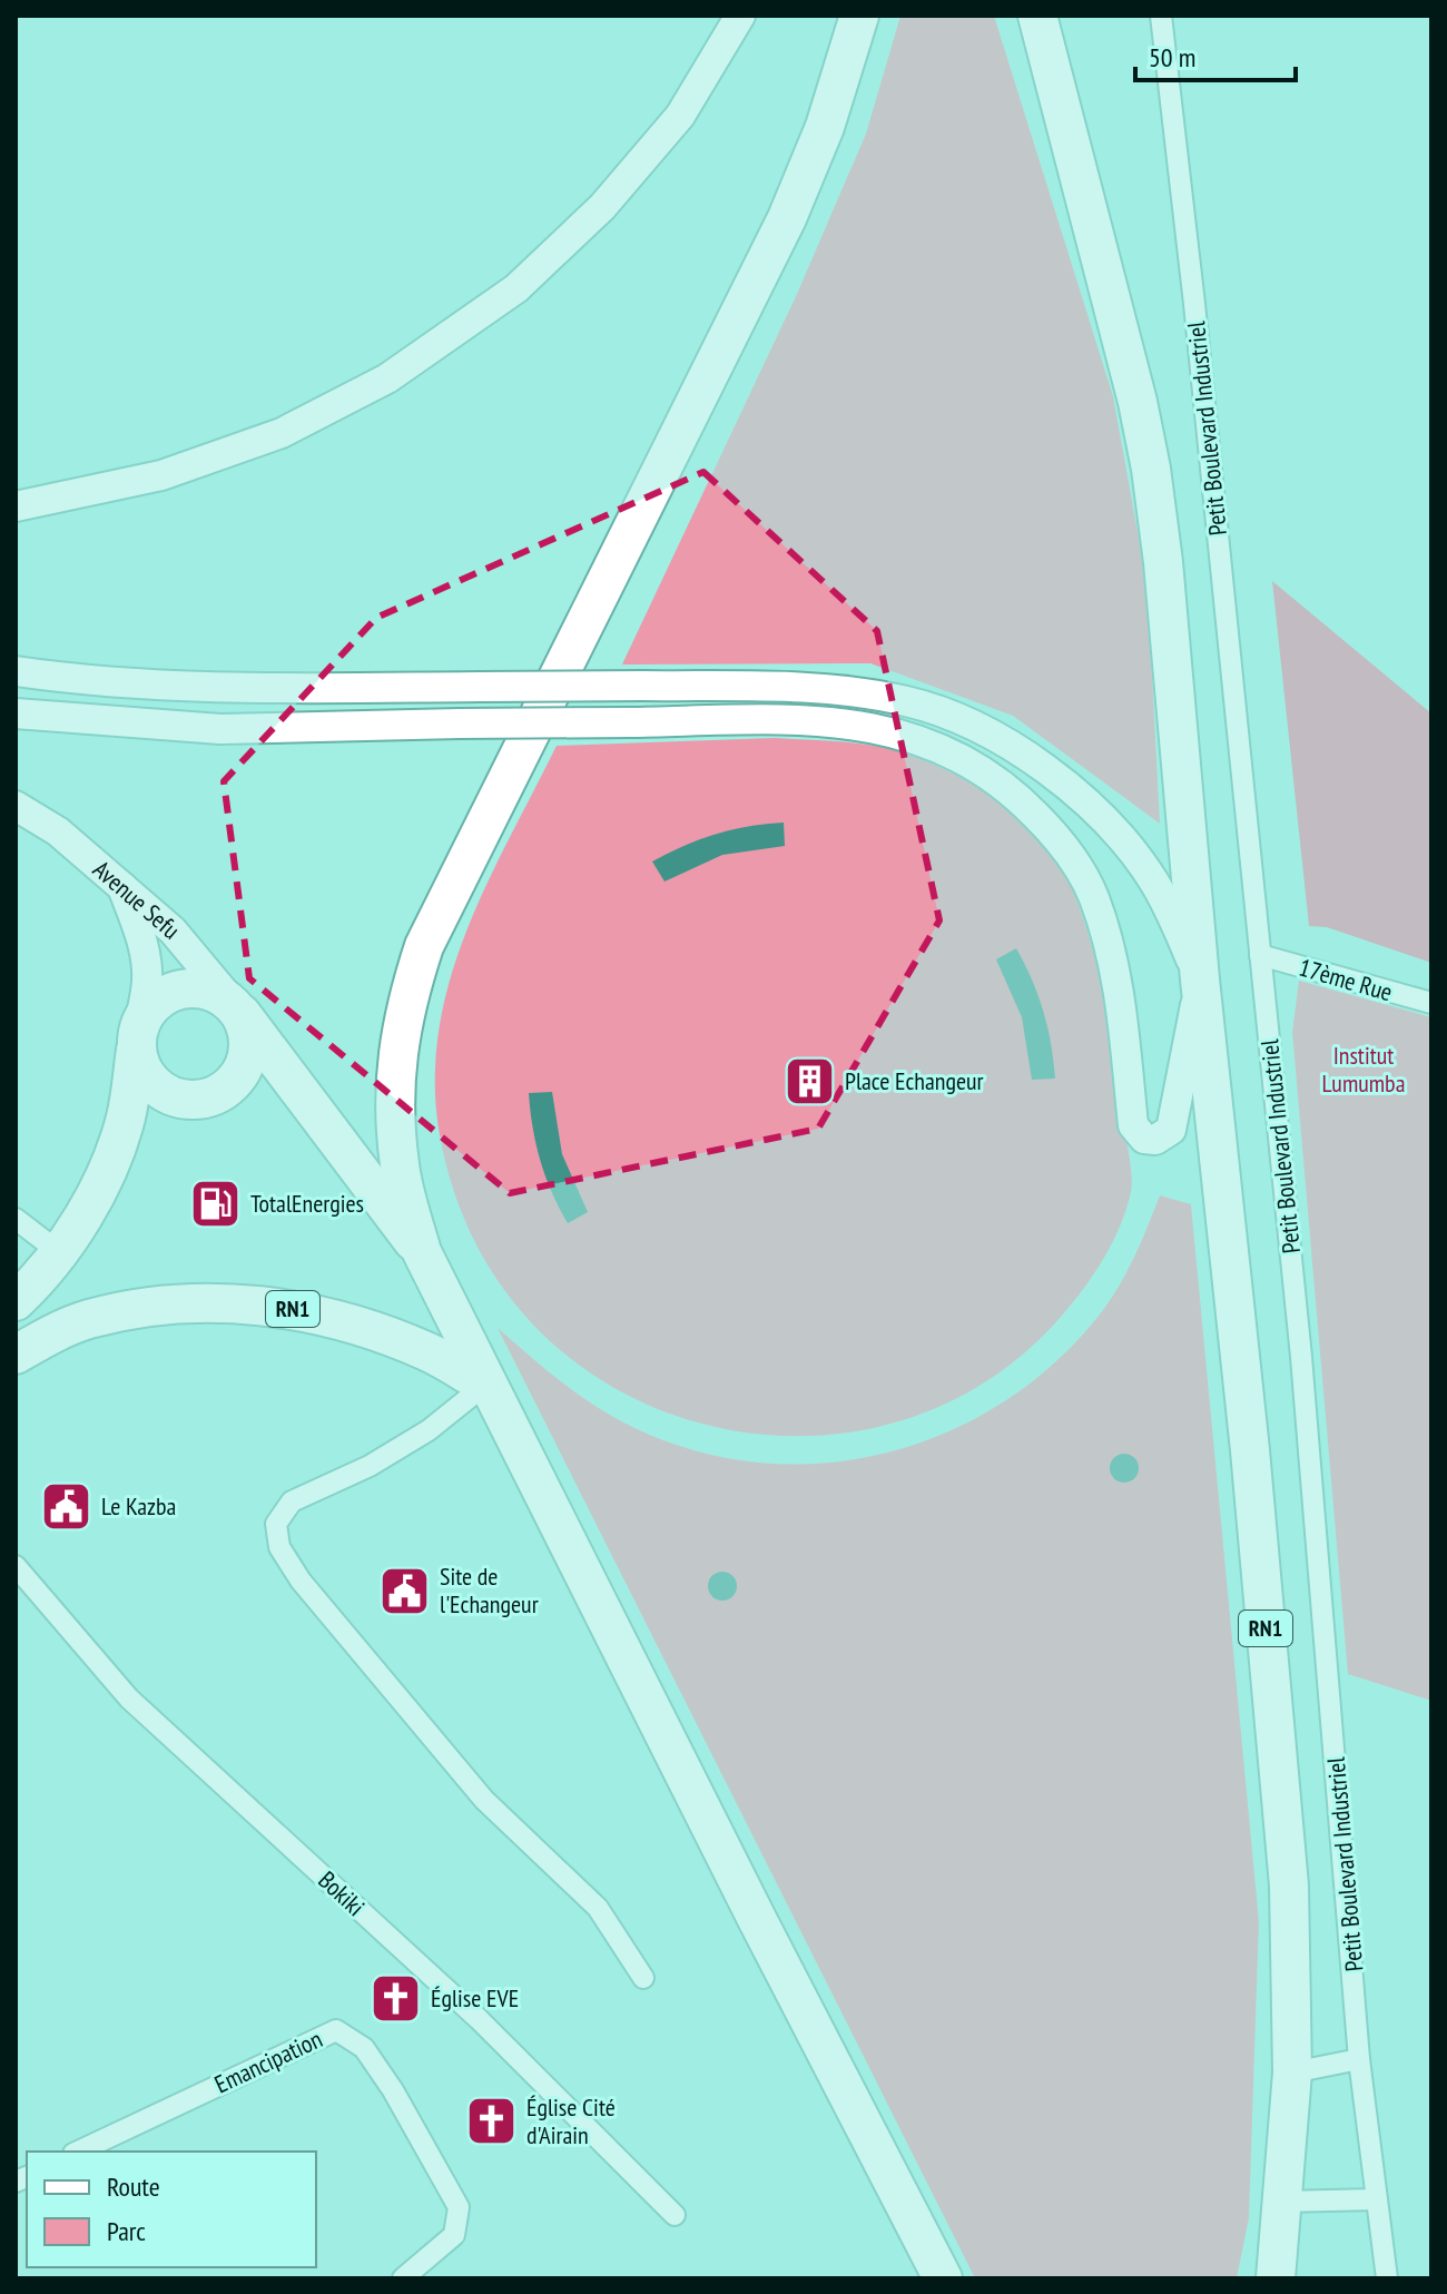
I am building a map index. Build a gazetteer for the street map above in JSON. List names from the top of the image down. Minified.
{"streets":{"highway":["RN1"],"main road":["Avenue Sefu"],"street":["Petit Boulevard Industriel","17ème Rue","Bokiki","Emancipation"]},"crossings":[["Petit Boulevard Industriel","17ème Rue"]],"parks":["Institut Lumumba"],"places":{"building":["Place Echangeur"],"fuel station":["TotalEnergies"],"public building":["Le Kazba","Site de l'Echangeur"],"church":["Église EVE","Église Cité d'Airain"]},"legend":["Route","Parc"],"scale_bar":"50 m"}
